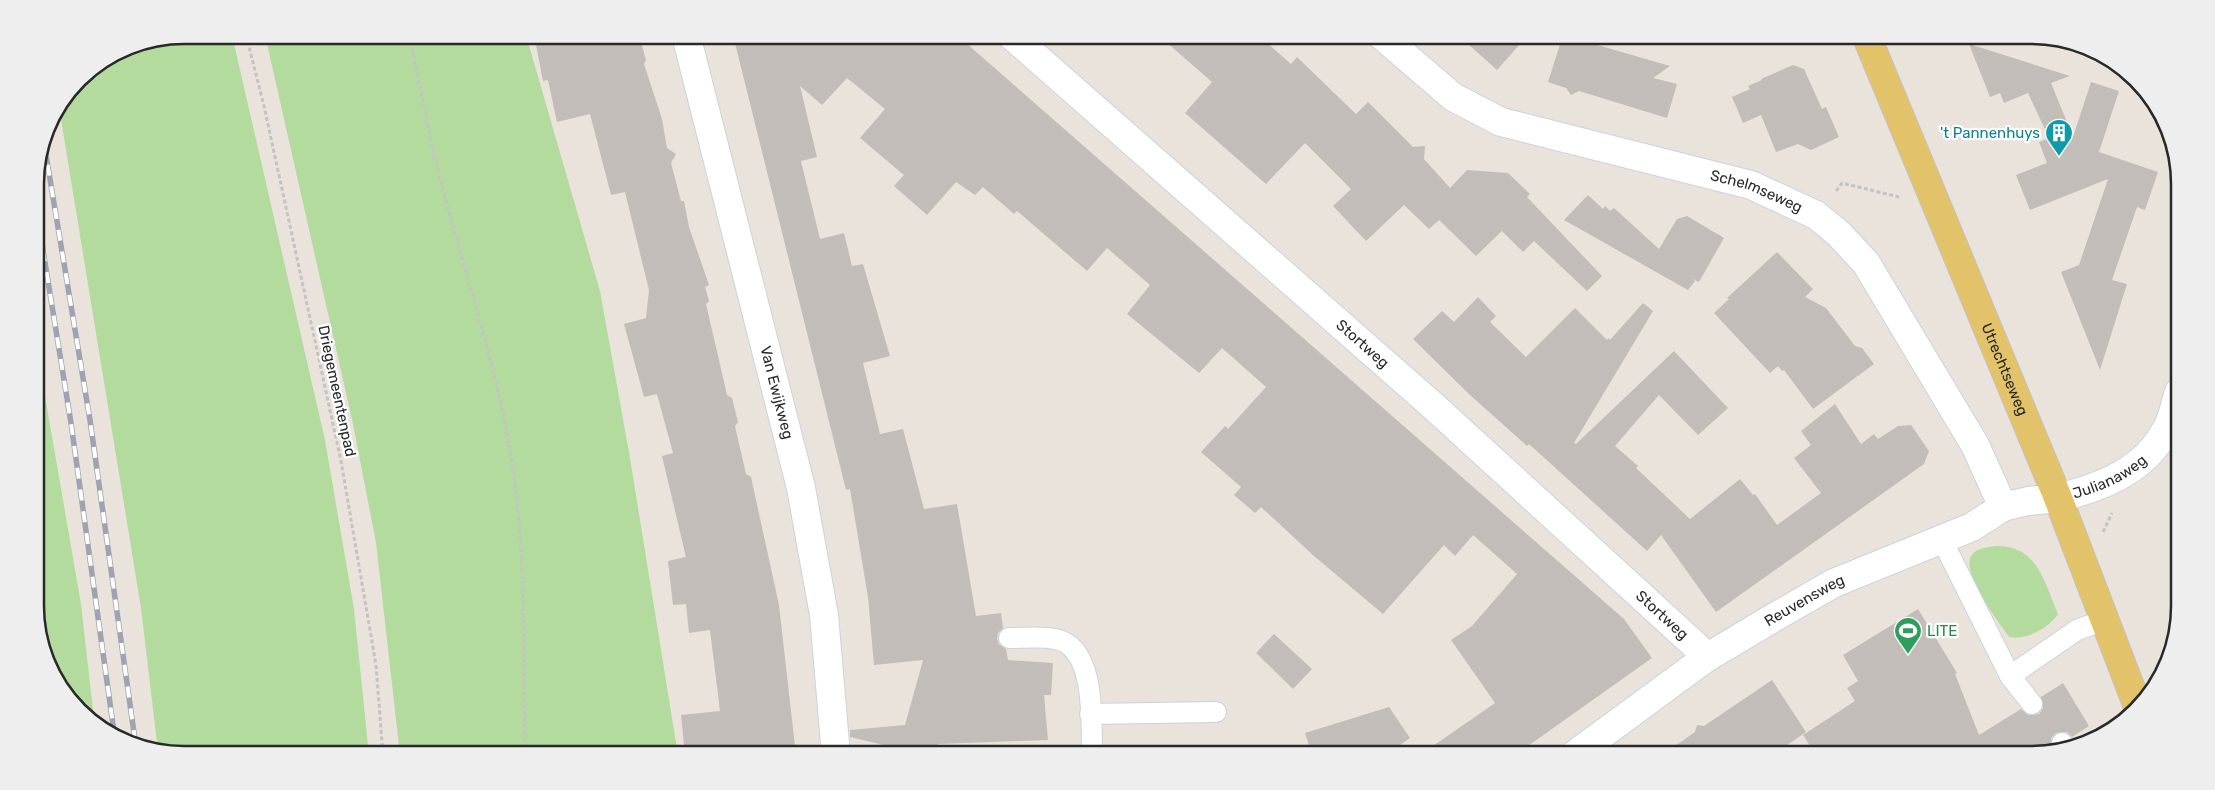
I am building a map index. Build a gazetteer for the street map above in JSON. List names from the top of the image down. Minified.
{"streets":{"main road":["Utrechtseweg"],"street":["Schelmseweg","Stortweg","Van Ewijkweg","Julianaweg","Reuvensweg"],"path":["Driegemeentenpad"]},"crossings":[["Schelmseweg","Reuvensweg"],["Stortweg","Reuvensweg"],["Utrechtseweg","Julianaweg"],["Utrechtseweg","Reuvensweg"],["Julianaweg","Reuvensweg"]],"places":{"building":["'t Pannenhuys"],"sports":["LITE"]}}
